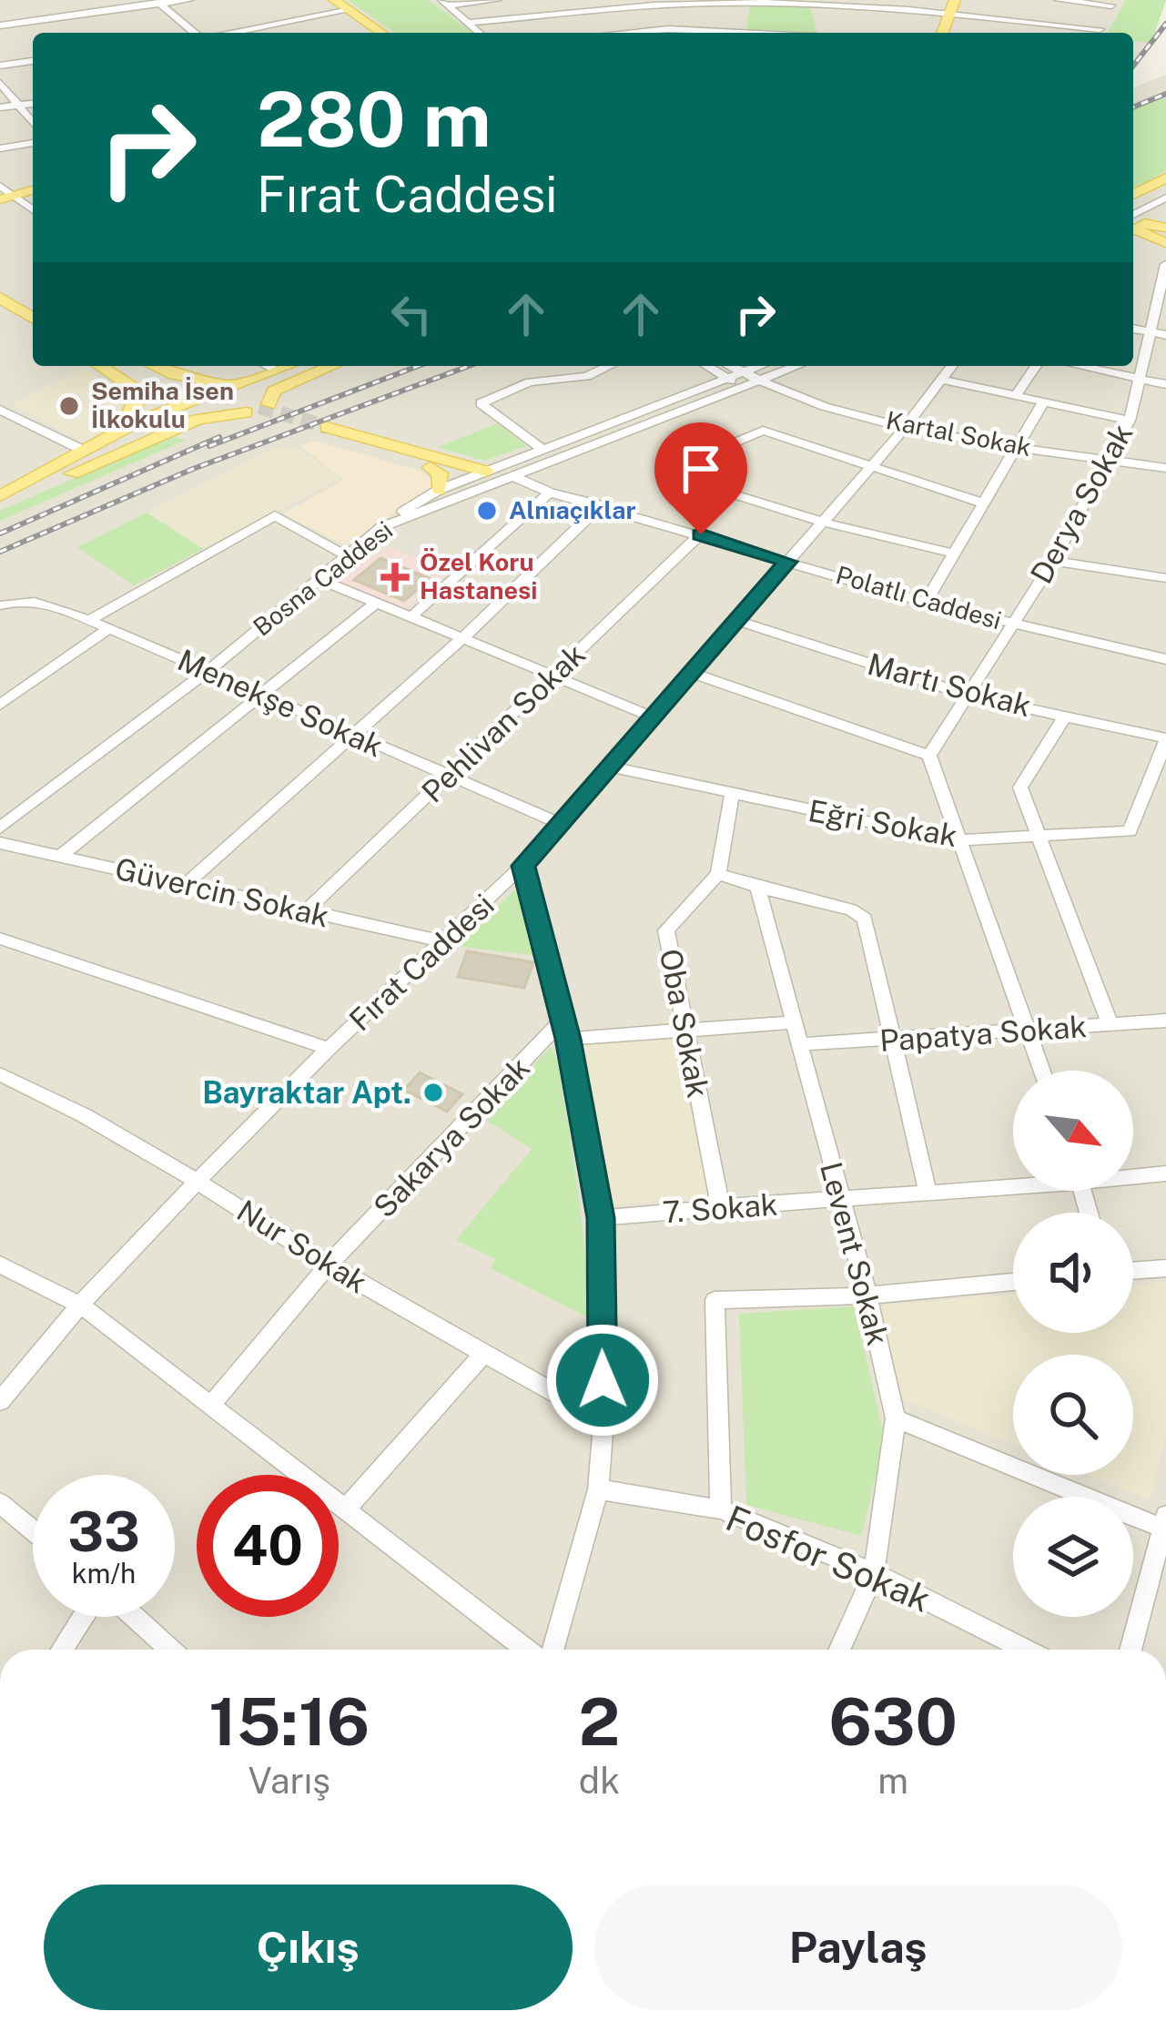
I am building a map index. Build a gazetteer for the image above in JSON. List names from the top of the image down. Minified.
{"streets":{"street":["Kartal Sokak","Derya Sokak","Bosna Caddesi","Polatlı Caddesi","Martı Sokak","Menekşe Sokak","Pehlivan Sokak","Eğri Sokak","Güvercin Sokak","Fırat Caddesi","Oba Sokak","Papatya Sokak","Sakarya Sokak","7. Sokak","Nur Sokak","Levent Sokak","Fosfor Sokak"]},"crossings":[["Kartal Sokak","Derya Sokak"],["Kartal Sokak","Bosna Caddesi"],["Kartal Sokak","Fırat Caddesi"],["Derya Sokak","Polatlı Caddesi"],["Derya Sokak","Martı Sokak"],["Bosna Caddesi","Polatlı Caddesi"],["Bosna Caddesi","Menekşe Sokak"],["Polatlı Caddesi","Pehlivan Sokak"],["Polatlı Caddesi","Fırat Caddesi"],["Martı Sokak","Eğri Sokak"],["Martı Sokak","Fırat Caddesi"],["Menekşe Sokak","Pehlivan Sokak"],["Menekşe Sokak","Fırat Caddesi"],["Pehlivan Sokak","Güvercin Sokak"],["Eğri Sokak","Fırat Caddesi"],["Güvercin Sokak","Fırat Caddesi"],["Fırat Caddesi","Nur Sokak"],["Oba Sokak","7. Sokak"],["Papatya Sokak","Levent Sokak"],["Sakarya Sokak","Nur Sokak"],["7. Sokak","Levent Sokak"],["Levent Sokak","Fosfor Sokak"]],"places":{"other":["Semiha İsen İlkokulu","Alnıaçıklar","Bayraktar Apt."],"health":["Özel Koru Hastanesi"]},"north":"bottom right","page":{"turn":["280 m","Fırat Caddesi"],"speed":"33 km/h","limit":"40","eta":["15:16","Varış","2","dk","630","m"],"buttons":["Çıkış","Paylaş"]}}
